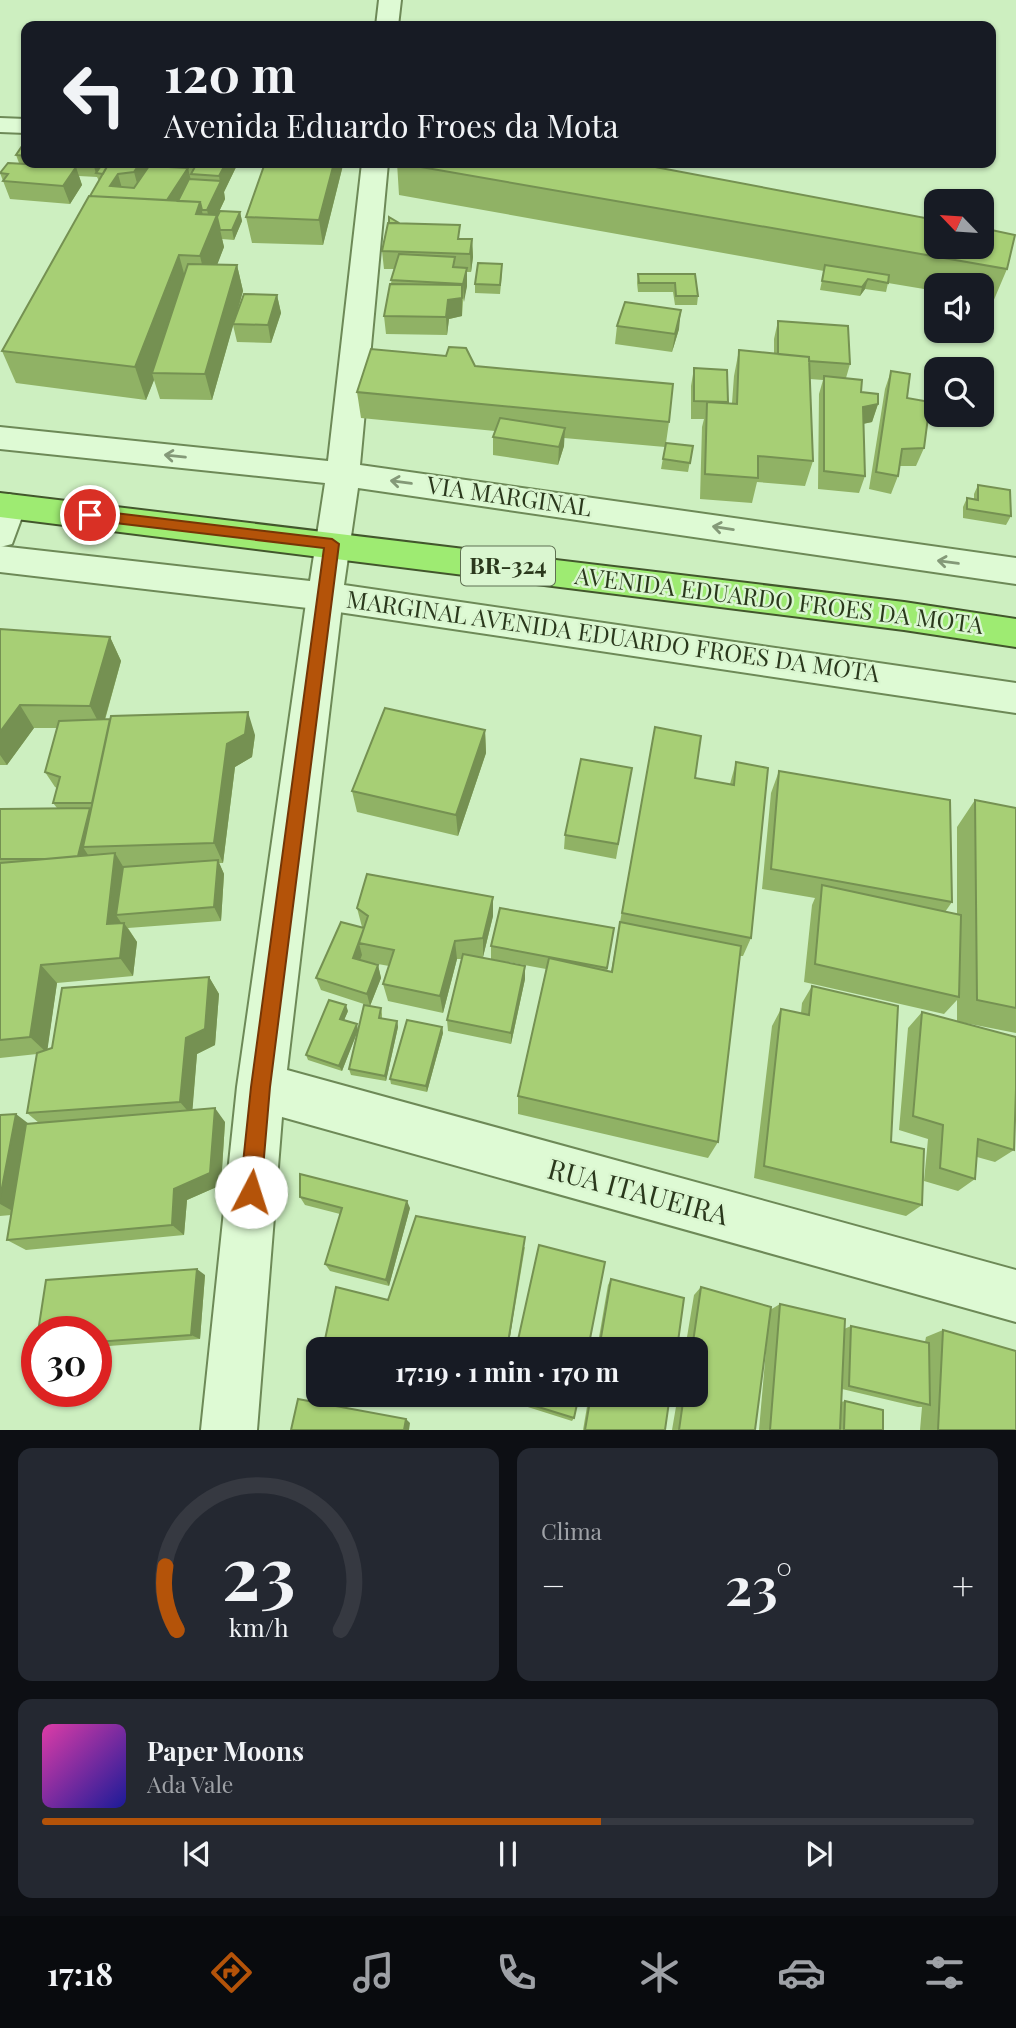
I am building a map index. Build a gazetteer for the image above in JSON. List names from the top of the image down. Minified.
{"streets":{"highway":["BR-324","AVENIDA EDUARDO FROES DA MOTA"],"street":["VIA MARGINAL","MARGINAL AVENIDA EDUARDO FROES DA MOTA","RUA ITAUEIRA"]},"one_way":["VIA MARGINAL"],"north":"top left","page":{"turn":["120 m","Avenida Eduardo Froes da Mota"],"limit":"30","trip":"17:19 · 1 min · 170 m","tile":"Clima","heat":["−","23°","+"],"song":["Paper Moons","Ada Vale"],"tabs":"17:18","gauge":["23","km/h"]}}
